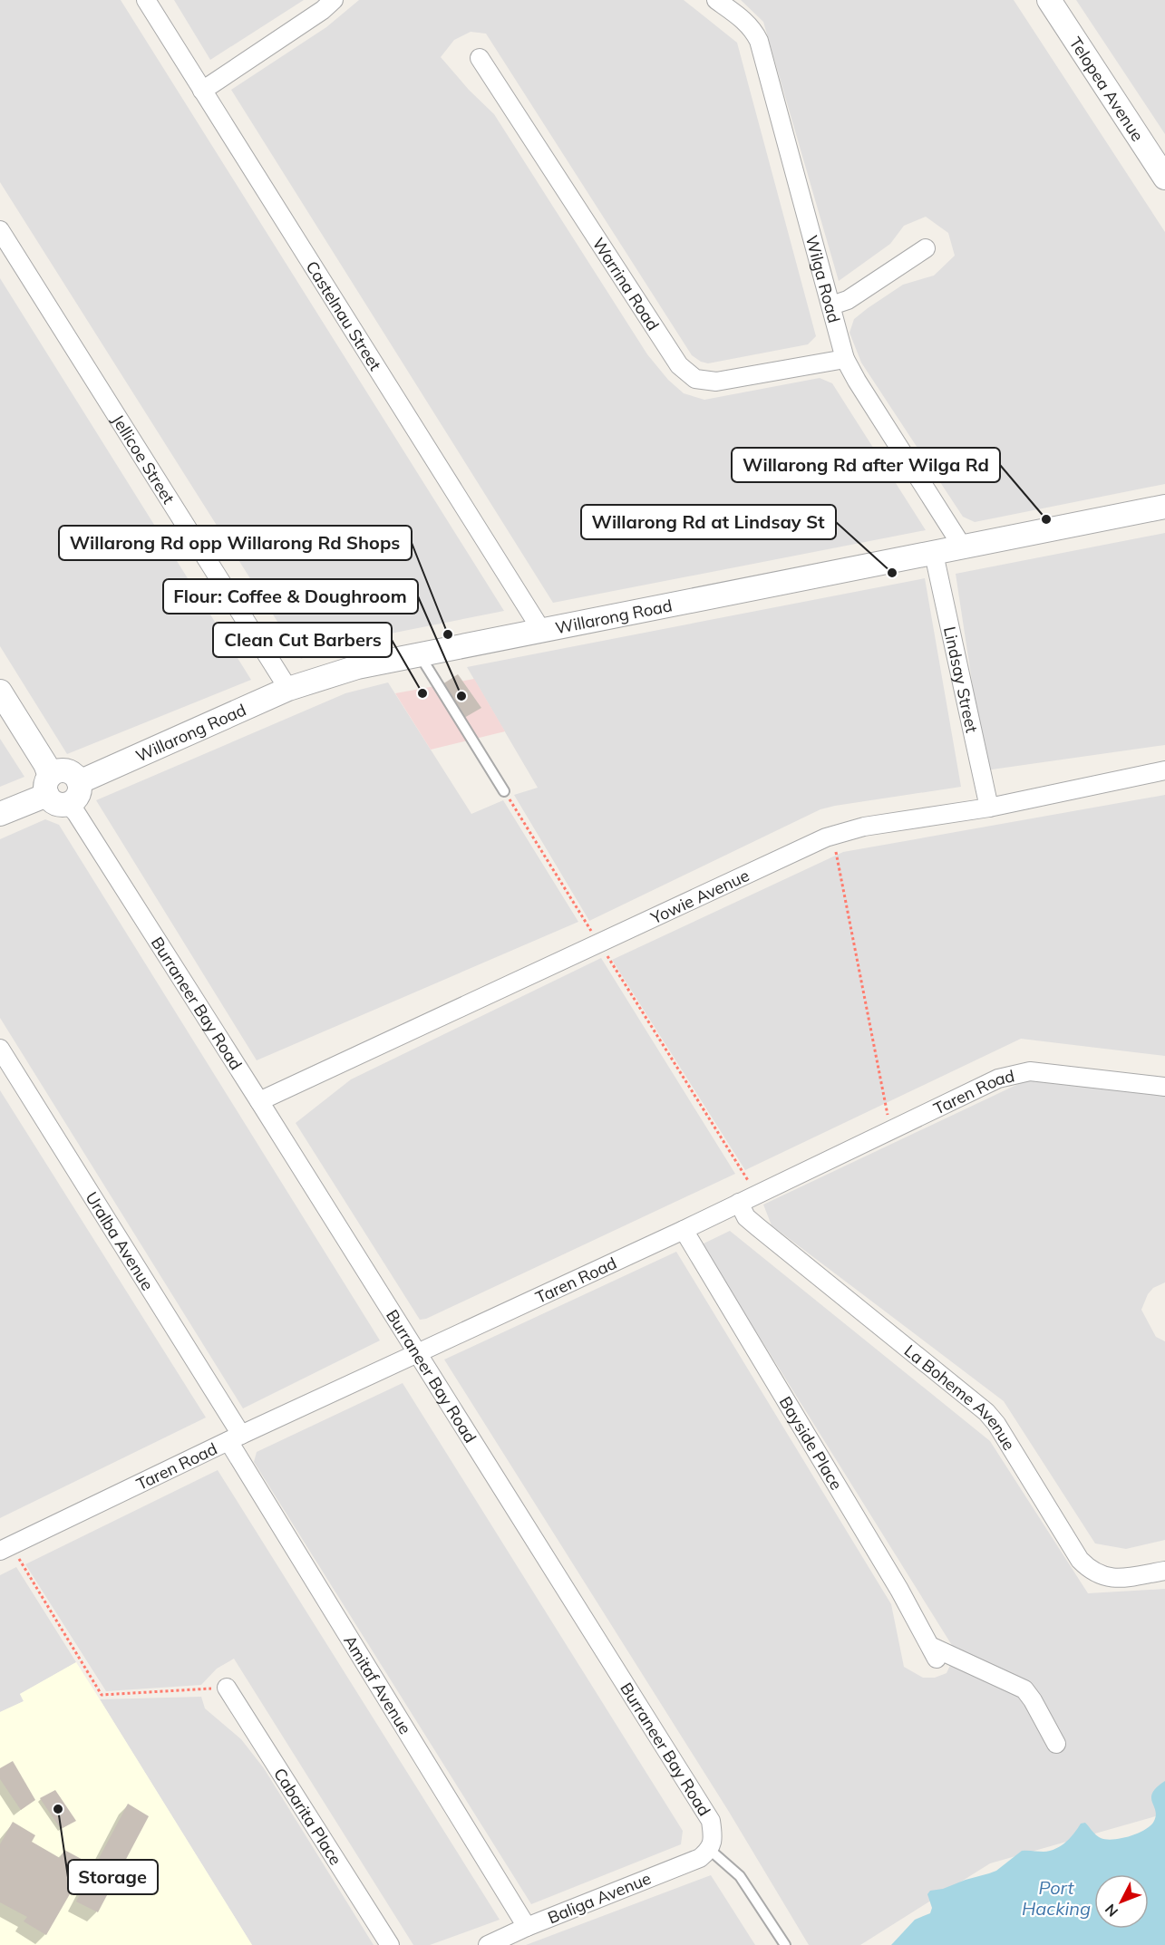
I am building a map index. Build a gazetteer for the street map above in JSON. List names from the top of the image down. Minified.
{"streets":{"street":["Telopea Avenue","Wilga Road","Warrina Road","Castelnau Street","Jellicoe Street","Willarong Road","Lindsay Street","Yowie Avenue","Burraneer Bay Road","Taren Road","Uralba Avenue","La Boheme Avenue","Bayside Place","Amitaf Avenue","Cabarita Place","Baliga Avenue"]},"crossings":[["Wilga Road","Warrina Road"],["Wilga Road","Willarong Road"],["Castelnau Street","Willarong Road"],["Jellicoe Street","Willarong Road"],["Willarong Road","Lindsay Street"],["Willarong Road","Burraneer Bay Road"],["Lindsay Street","Yowie Avenue"],["Yowie Avenue","Burraneer Bay Road"],["Burraneer Bay Road","Taren Road"],["Burraneer Bay Road","Baliga Avenue"],["Taren Road","Uralba Avenue"],["Taren Road","La Boheme Avenue"],["Taren Road","Bayside Place"],["Taren Road","Amitaf Avenue"],["Uralba Avenue","Amitaf Avenue"],["Amitaf Avenue","Baliga Avenue"]],"water":["Port Hacking"],"places":["Willarong Rd after Wilga Rd","Willarong Rd at Lindsay St","Willarong Rd opp Willarong Rd Shops","Clean Cut Barbers","Flour: Coffee & Doughroom","Storage"],"north":"bottom left"}
